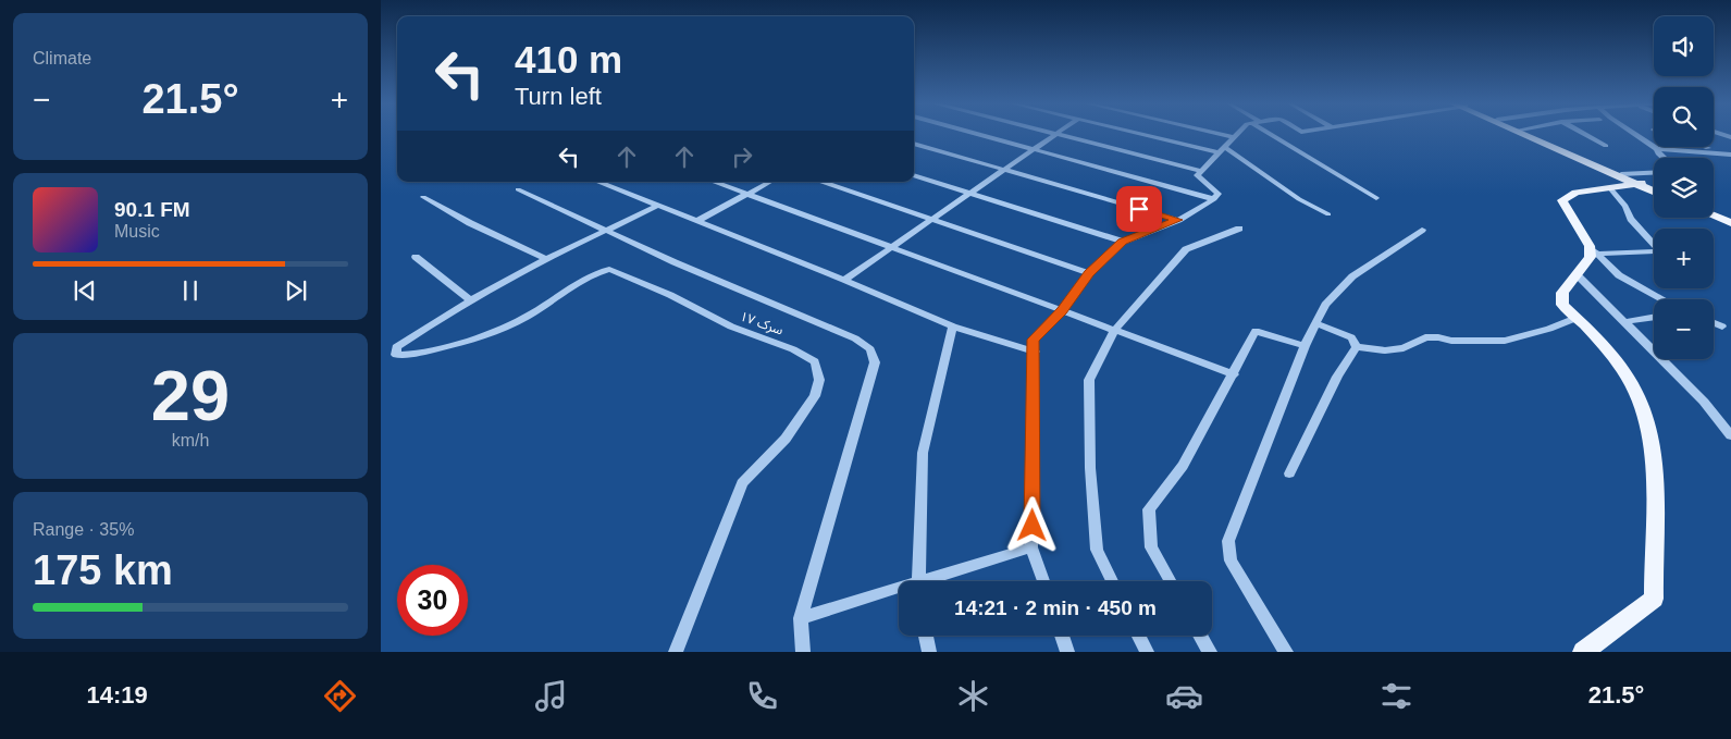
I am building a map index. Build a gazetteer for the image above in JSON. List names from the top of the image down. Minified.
{"streets":{"street":["سرک ۱۷"]},"page":{"tile":["Climate",["29","km/h"],["Range · 35%","175 km"]],"map_buttons":["+","−"],"turn":["410 m","Turn left"],"heat":["−","21.5°","+"],"song":["90.1 FM","Music"],"limit":"30","trip":"14:21 · 2 min · 450 m","tabs":["14:19","21.5°"]}}
